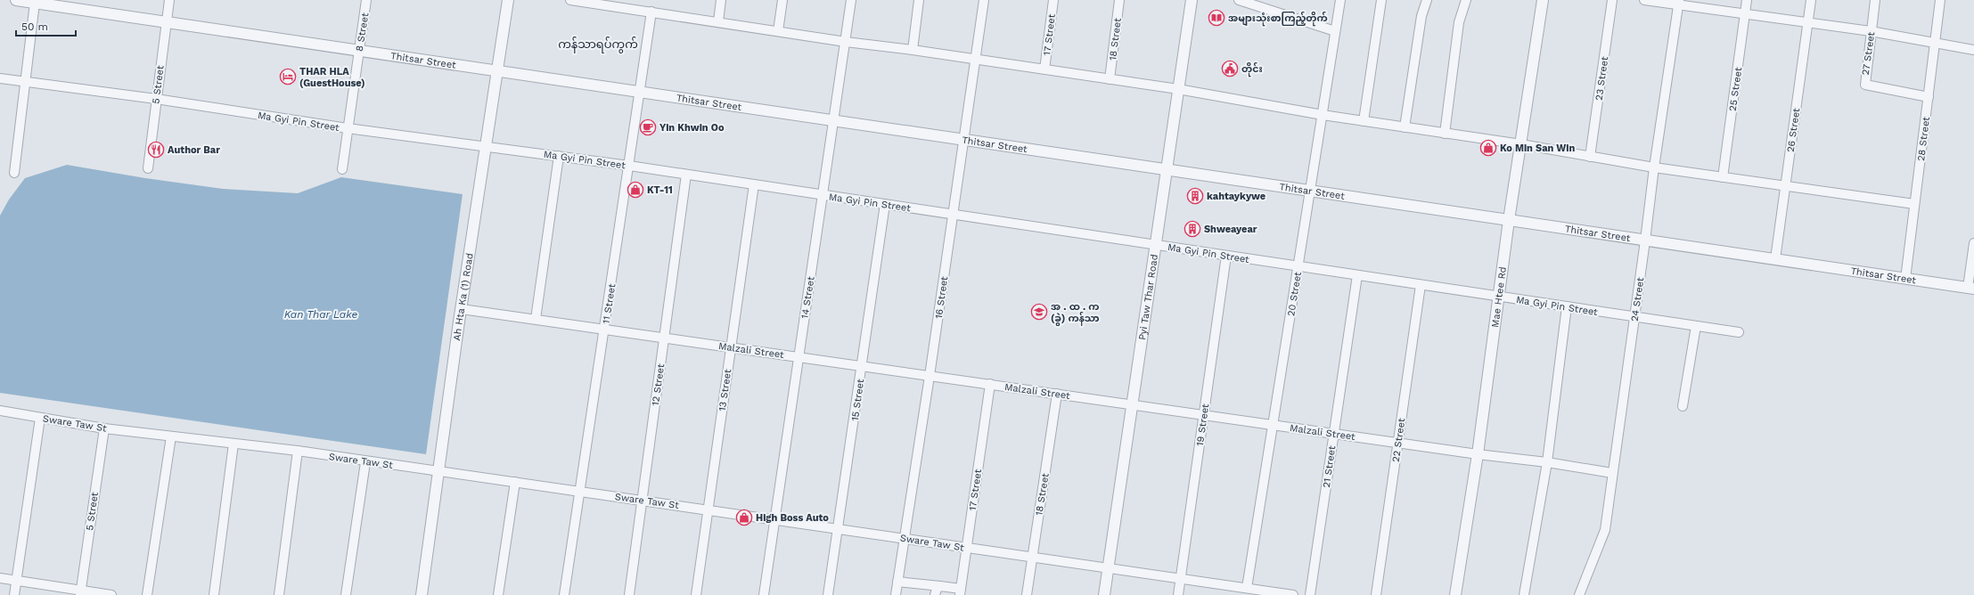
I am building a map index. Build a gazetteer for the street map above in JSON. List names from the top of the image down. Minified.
{"streets":{"street":["8 Street","17 Street","18 Street","27 Street","Thitsar Street","23 Street","5 Street","25 Street","Ma Gyi Pin Street","26 Street","28 Street","20 Street","Ah Hta Ka (1) Road","14 Street","16 Street","Pyi Taw Thar Road","Mae Htee Rd","24 Street","11 Street","Malzali Street","12 Street","13 Street","15 Street","Sware Taw St","19 Street","22 Street","21 Street"]},"crossings":[["8 Street","Thitsar Street"],["8 Street","Ma Gyi Pin Street"],["17 Street","Malzali Street"],["17 Street","Sware Taw St"],["18 Street","Malzali Street"],["18 Street","Sware Taw St"],["27 Street","28 Street"],["Thitsar Street","5 Street"],["Thitsar Street","26 Street"],["Thitsar Street","28 Street"],["Thitsar Street","20 Street"],["Thitsar Street","Ah Hta Ka (1) Road"],["Thitsar Street","14 Street"],["Thitsar Street","16 Street"],["Thitsar Street","Pyi Taw Thar Road"],["Thitsar Street","Mae Htee Rd"],["Thitsar Street","24 Street"],["Thitsar Street","11 Street"],["5 Street","Ma Gyi Pin Street"],["5 Street","Sware Taw St"],["Ma Gyi Pin Street","20 Street"],["Ma Gyi Pin Street","Ah Hta Ka (1) Road"],["Ma Gyi Pin Street","14 Street"],["Ma Gyi Pin Street","16 Street"],["Ma Gyi Pin Street","Pyi Taw Thar Road"],["Ma Gyi Pin Street","Mae Htee Rd"],["Ma Gyi Pin Street","24 Street"],["Ma Gyi Pin Street","11 Street"],["Ma Gyi Pin Street","12 Street"],["Ma Gyi Pin Street","13 Street"],["Ma Gyi Pin Street","15 Street"],["Ma Gyi Pin Street","19 Street"],["Ma Gyi Pin Street","22 Street"],["Ma Gyi Pin Street","21 Street"],["20 Street","Malzali Street"],["20 Street","Sware Taw St"],["Ah Hta Ka (1) Road","Malzali Street"],["Ah Hta Ka (1) Road","Sware Taw St"],["14 Street","Malzali Street"],["14 Street","Sware Taw St"],["16 Street","Malzali Street"],["16 Street","Sware Taw St"],["Pyi Taw Thar Road","Malzali Street"],["Pyi Taw Thar Road","Sware Taw St"],["Mae Htee Rd","Malzali Street"],["24 Street","Malzali Street"],["11 Street","Malzali Street"],["11 Street","Sware Taw St"],["Malzali Street","12 Street"],["Malzali Street","13 Street"],["Malzali Street","15 Street"],["Malzali Street","19 Street"],["Malzali Street","22 Street"],["Malzali Street","21 Street"],["12 Street","Sware Taw St"],["13 Street","Sware Taw St"],["15 Street","Sware Taw St"],["Sware Taw St","19 Street"]],"districts":["ကန်သာရပ်ကွက်"],"water":["Kan Thar Lake"],"places":{"library":["အများသုံးစာကြည့်တိုက်"],"public building":["တိုင်း"],"hotel":["THAR HLA (GuestHouse)"],"cafe":["Yin Khwin Oo"],"shop":["Ko Min San Win","KT-11","High Boss Auto"],"restaurant":["Author Bar"],"building":["kahtaykywe","Shweayear"],"school or university":["အ . ထ . က (ခွဲ) ကန်သာ"]},"scale_bar":"50 m"}
